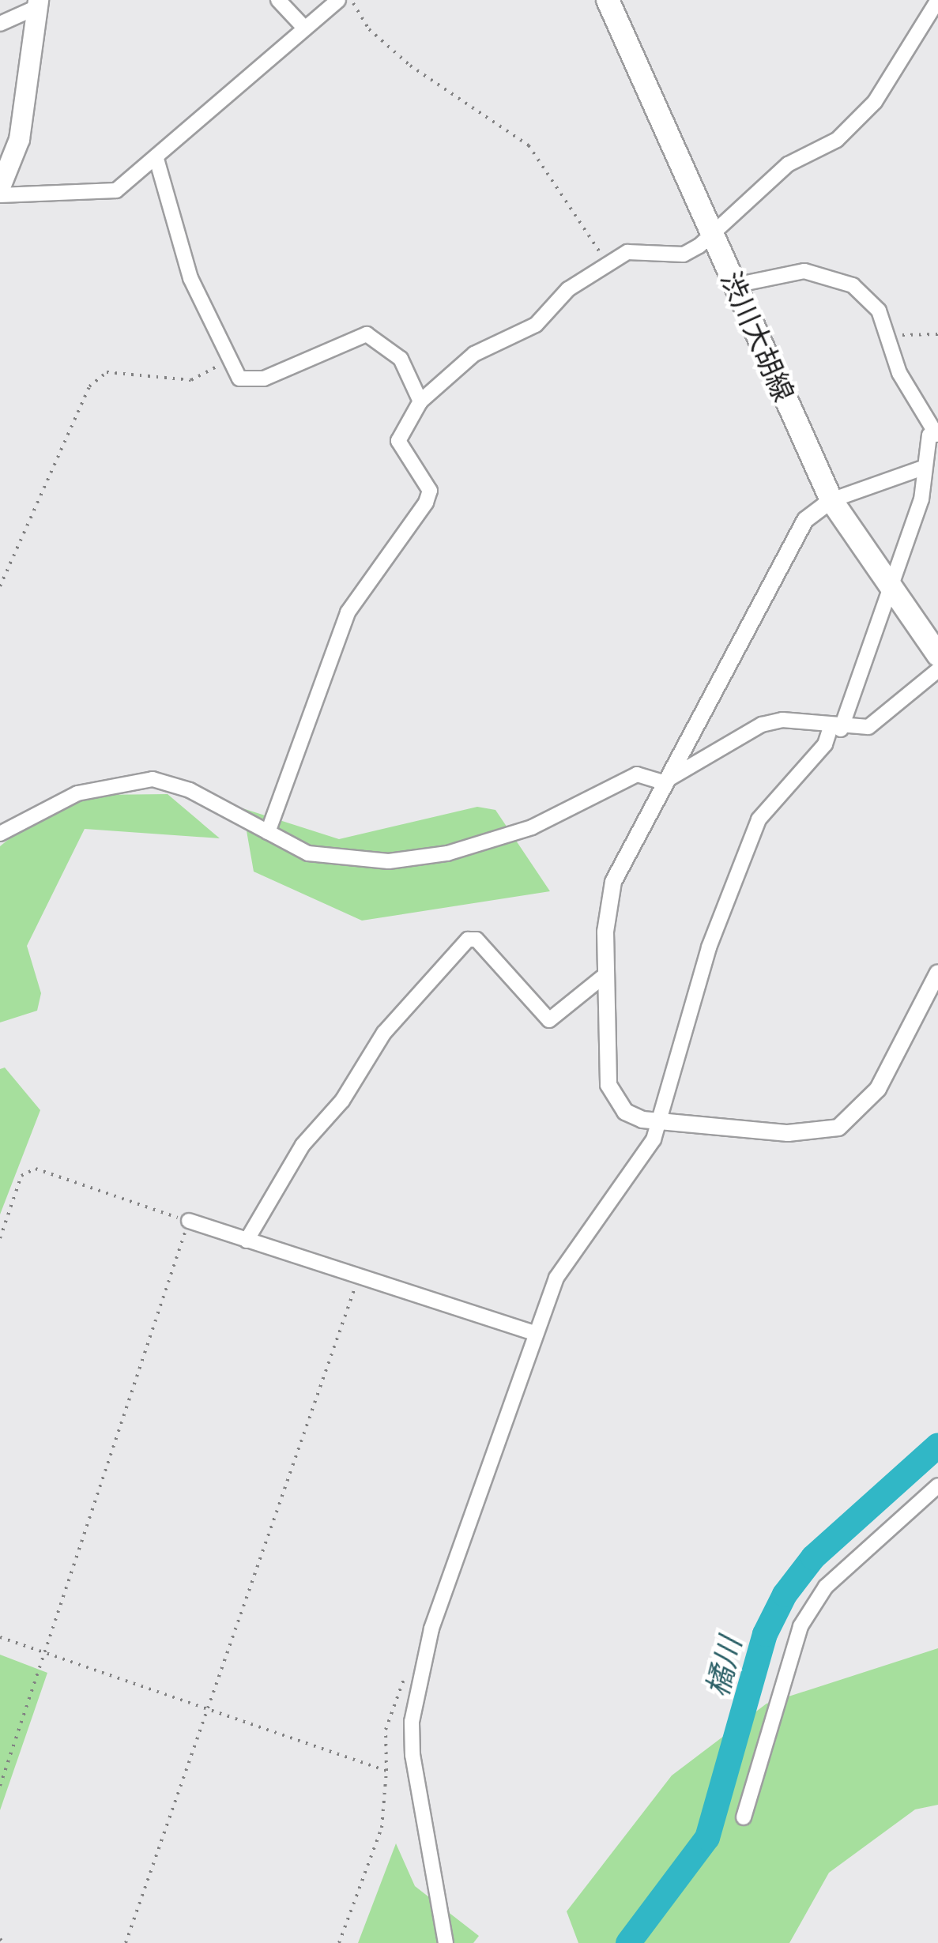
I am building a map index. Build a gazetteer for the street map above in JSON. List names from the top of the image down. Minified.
{"streets":{"main road":["渋川大胡線"]},"water":["橘川"]}
